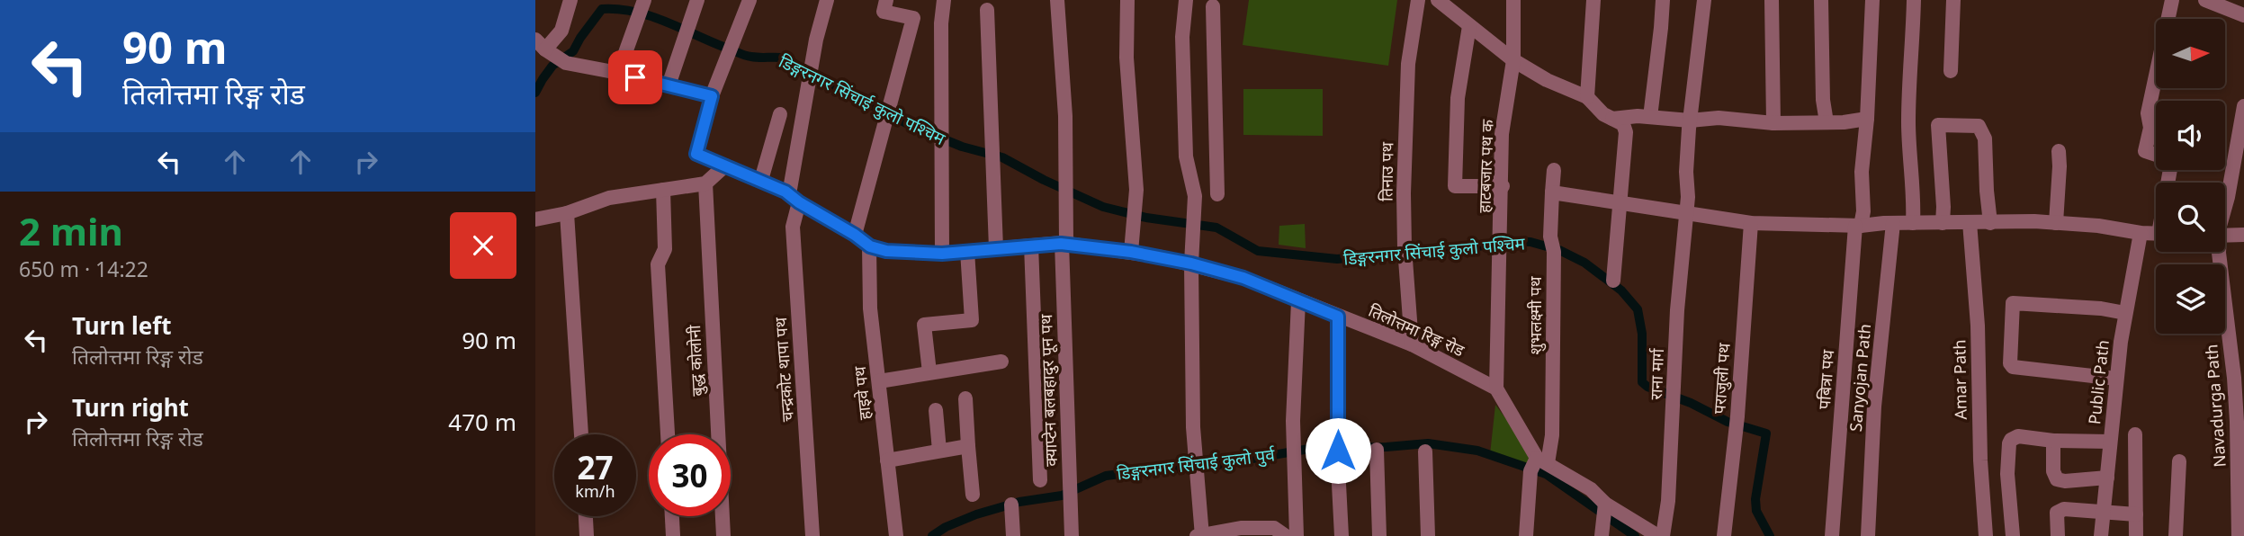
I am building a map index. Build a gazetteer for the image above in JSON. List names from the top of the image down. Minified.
{"streets":{"street":["हाटबजार पथ क","तिनाउ पथ","शुभलक्ष्मी पथ","तिलोत्तमा रिङ्ग रोड","बुद्ध कोलोनी","चन्द्रकोट थापा पथ","राना मार्ग","Sanyojan Path","पराजुली पथ","पबित्रा पथ","Amar Path","Public Path","क्याप्टेन बलबहादुर पून पथ","हाइवे पथ","Navadurga Path"]},"crossings":[["हाटबजार पथ क","तिलोत्तमा रिङ्ग रोड"],["तिनाउ पथ","तिलोत्तमा रिङ्ग रोड"],["तिलोत्तमा रिङ्ग रोड","चन्द्रकोट थापा पथ"],["तिलोत्तमा रिङ्ग रोड","क्याप्टेन बलबहादुर पून पथ"],["तिलोत्तमा रिङ्ग रोड","हाइवे पथ"]],"water":["डिङ्गरनगर सिंचाई कुलो पश्चिम","डिङ्गरनगर सिंचाई कुलो पुर्व"],"north":"right","page":{"turn":["90 m","तिलोत्तमा रिङ्ग रोड"],"heading":["2 min","650 m · 14:22"],"list":[{"name":"Turn left","note":"तिलोत्तमा रिङ्ग रोड","value":"90 m"},{"name":"Turn right","note":"तिलोत्तमा रिङ्ग रोड","value":"470 m"}],"speed":"27 km/h","limit":"30"}}
